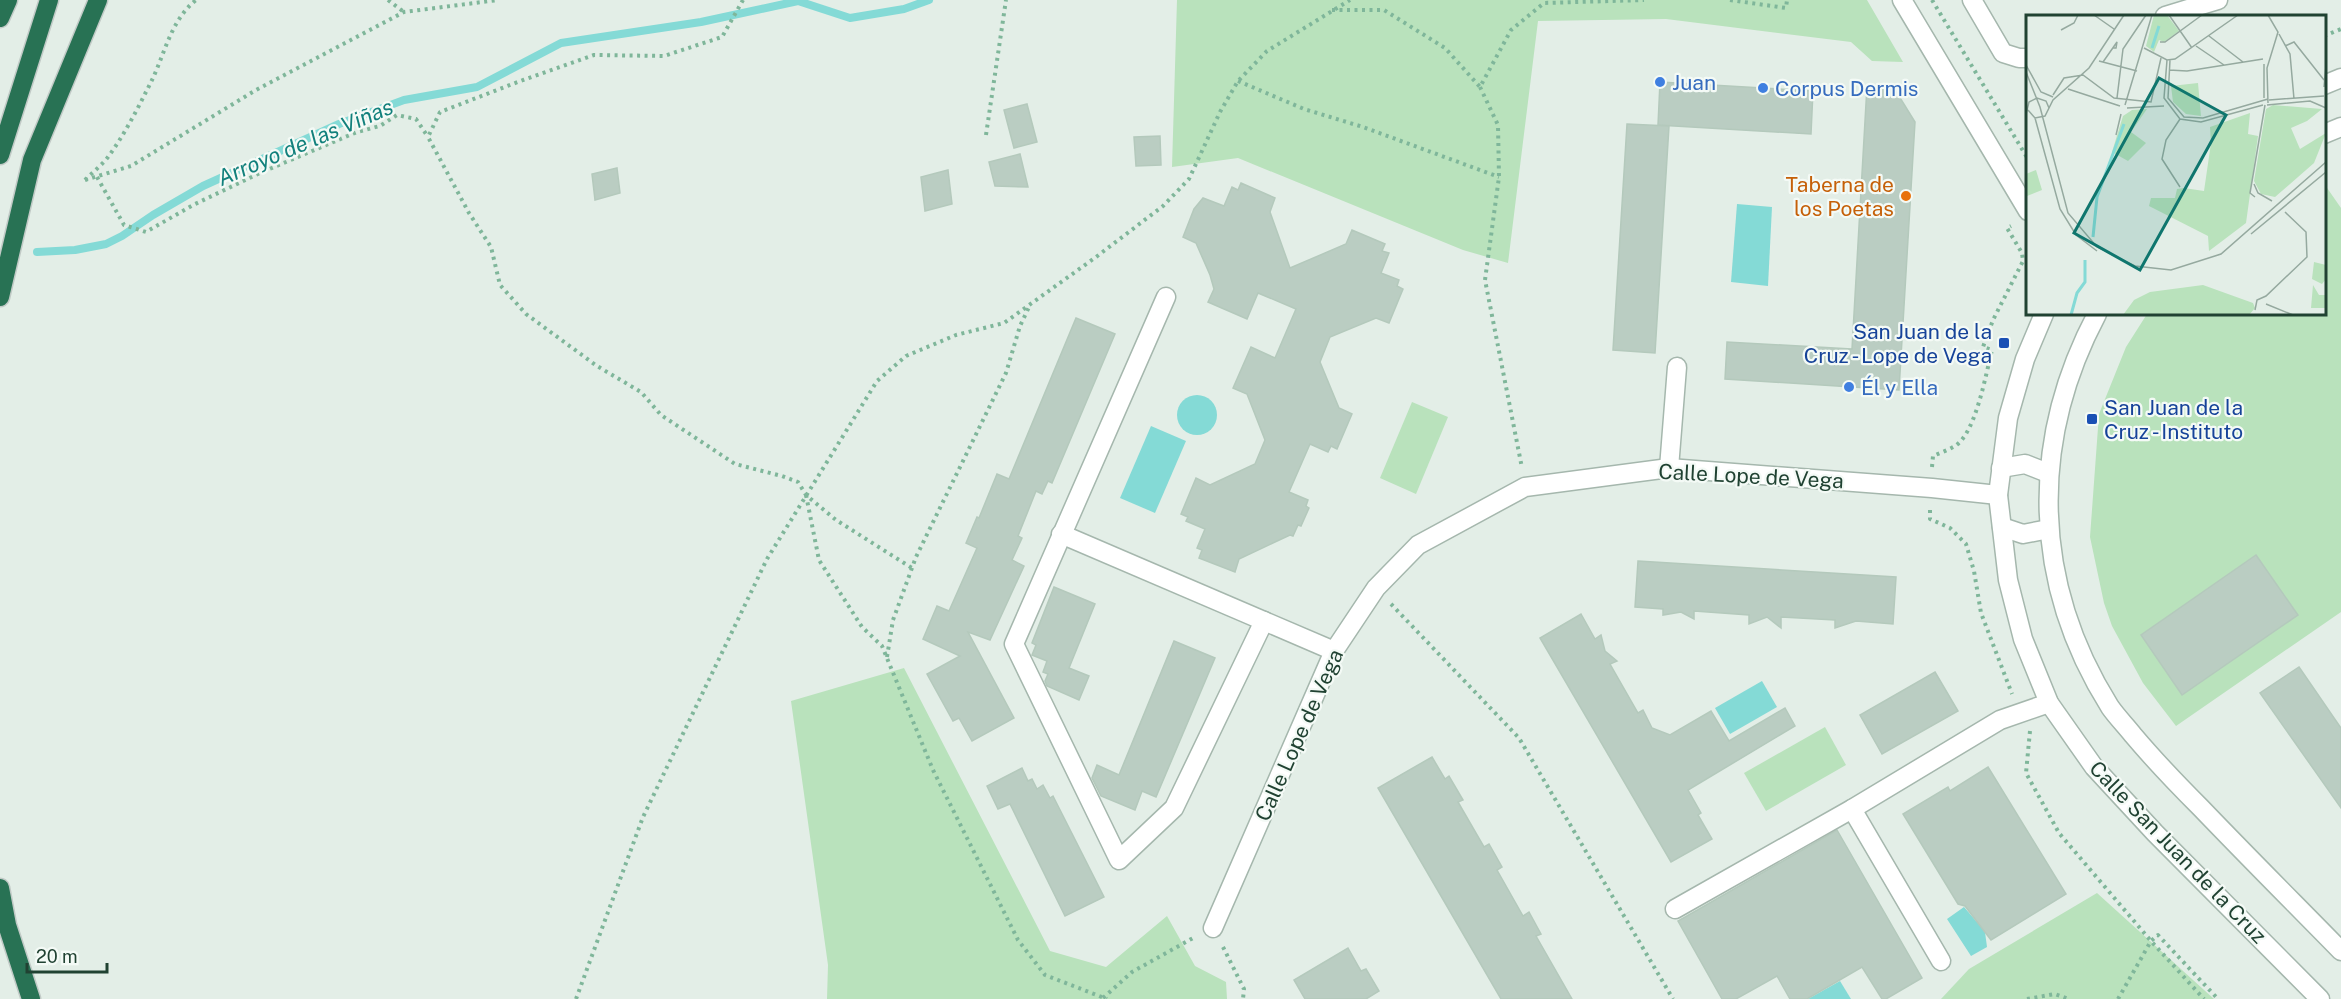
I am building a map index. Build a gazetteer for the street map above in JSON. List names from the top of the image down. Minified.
{"streets":{"street":["Calle Lope de Vega","Calle San Juan de la Cruz"]},"crossings":[["Calle Lope de Vega","Calle San Juan de la Cruz"]],"water":["Arroyo de las Viñas"],"places":{"other":["Juan","Corpus Dermis","Taberna de los Poetas","Él y Ella"],"transit":["San Juan de la Cruz - Lope de Vega","San Juan de la Cruz - Instituto"]},"scale_bar":"20 m"}
